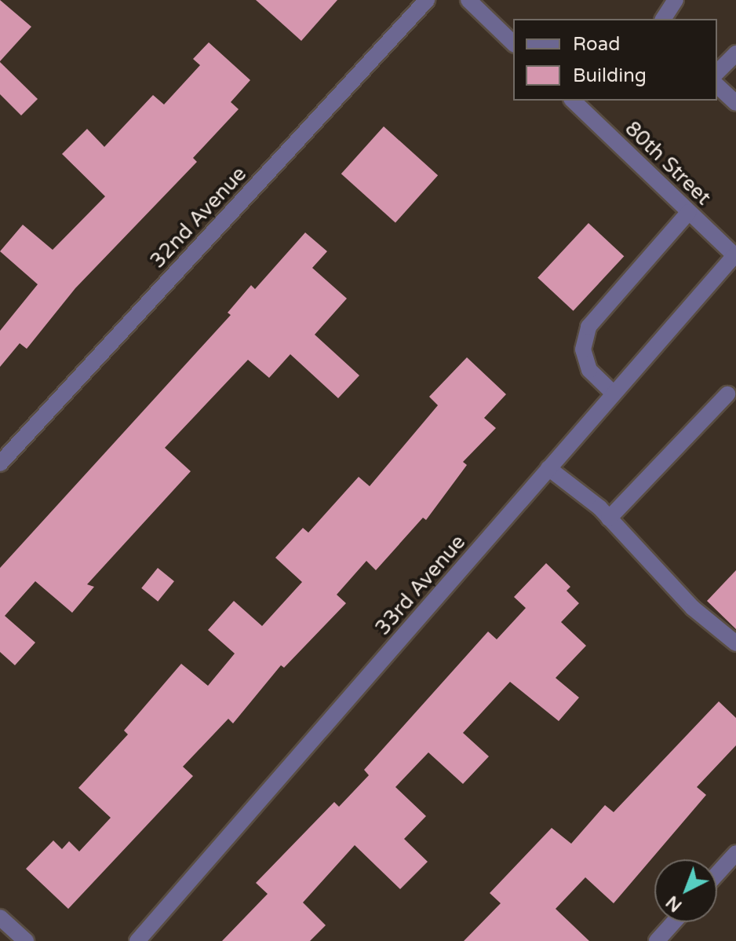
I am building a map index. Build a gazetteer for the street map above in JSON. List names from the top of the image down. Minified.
{"streets":{"street":["80th Street","32nd Avenue","33rd Avenue"]},"crossings":[["80th Street","33rd Avenue"]],"legend":["Road","Building"],"north":"bottom left"}
